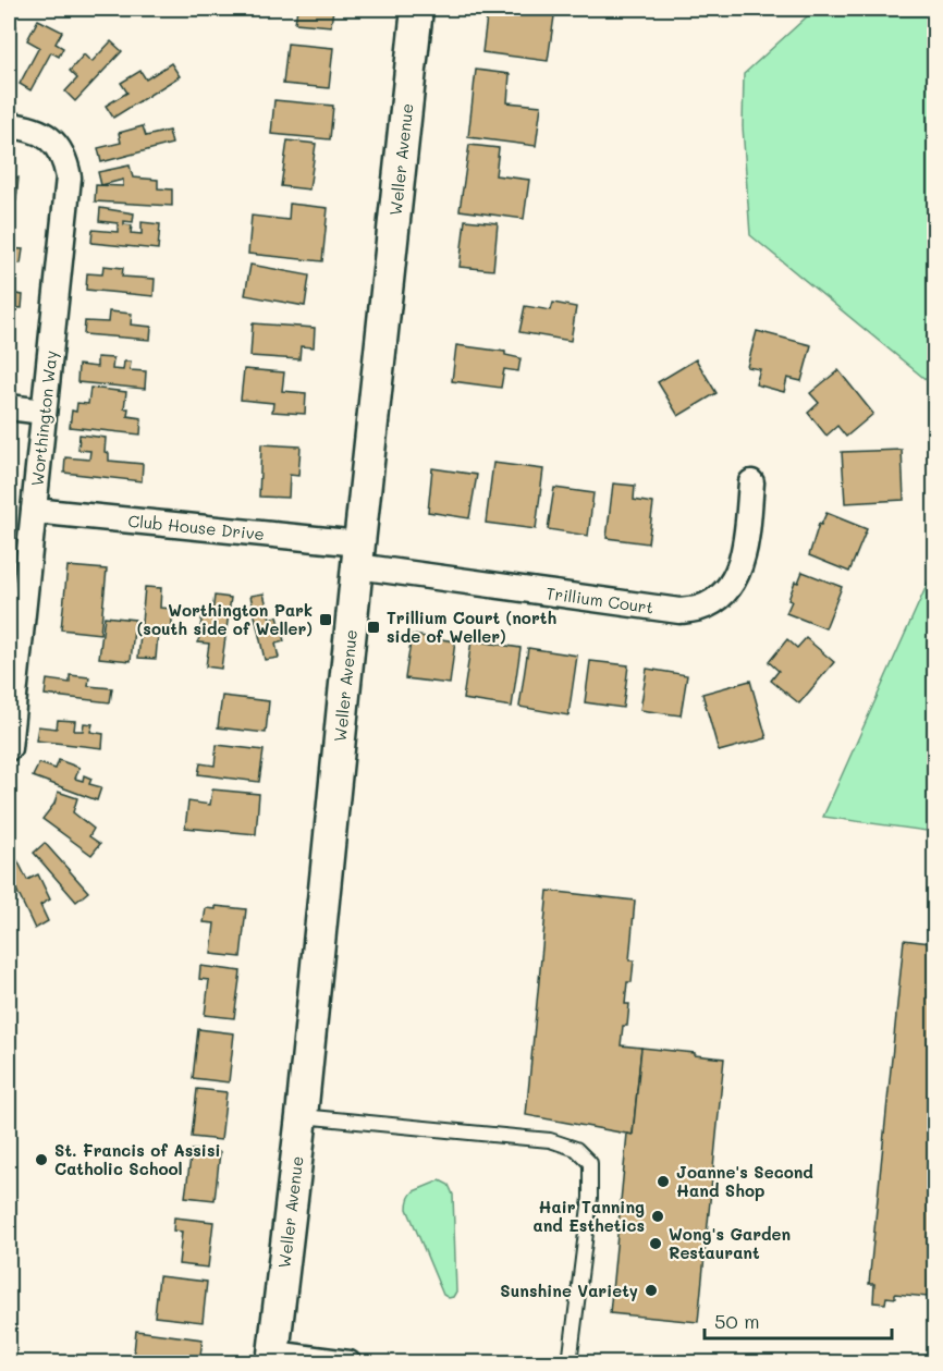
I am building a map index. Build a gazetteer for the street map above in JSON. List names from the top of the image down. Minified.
{"streets":{"street":["Weller Avenue","Worthington Way","Club House Drive","Trillium Court"]},"crossings":[["Weller Avenue","Club House Drive"],["Weller Avenue","Trillium Court"],["Worthington Way","Club House Drive"],["Club House Drive","Trillium Court"]],"places":{"transit":["Worthington Park (south side of Weller)","Trillium Court (north side of Weller)"],"other":["St. Francis of Assisi Catholic School","Joanne's Second Hand Shop","Hair Tanning and Esthetics","Wong's Garden Restaurant","Sunshine Variety"]},"scale_bar":"50 m"}
